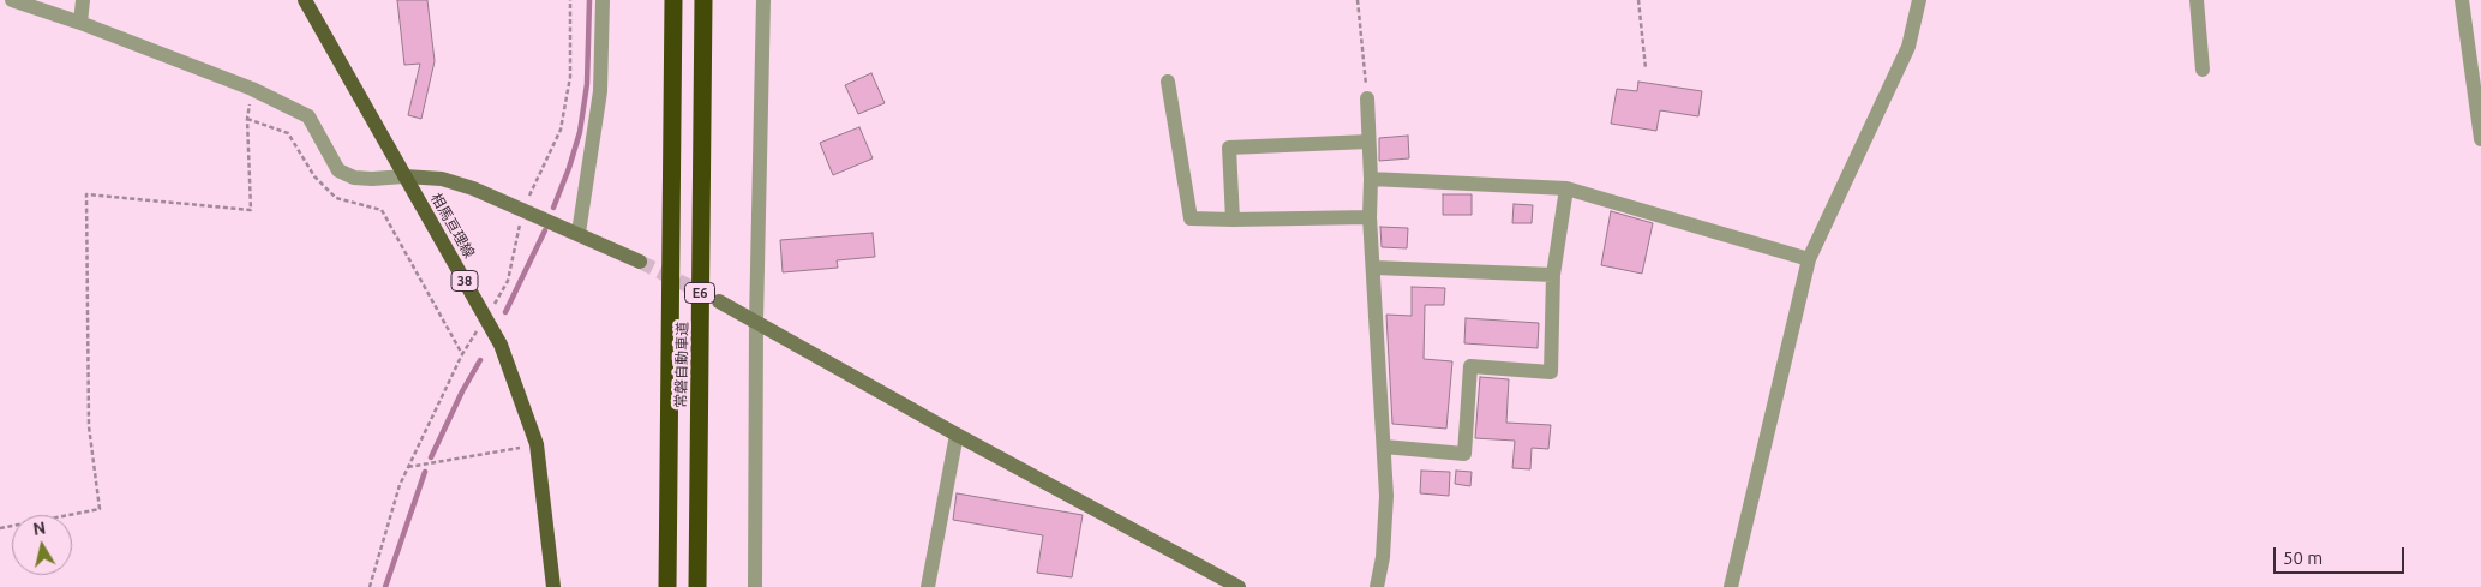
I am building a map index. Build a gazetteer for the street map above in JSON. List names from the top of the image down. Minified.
{"streets":{"highway":["E6","常磐自動車道"],"main road":["相馬亘理線","38"]},"scale_bar":"50 m","north":"top"}
